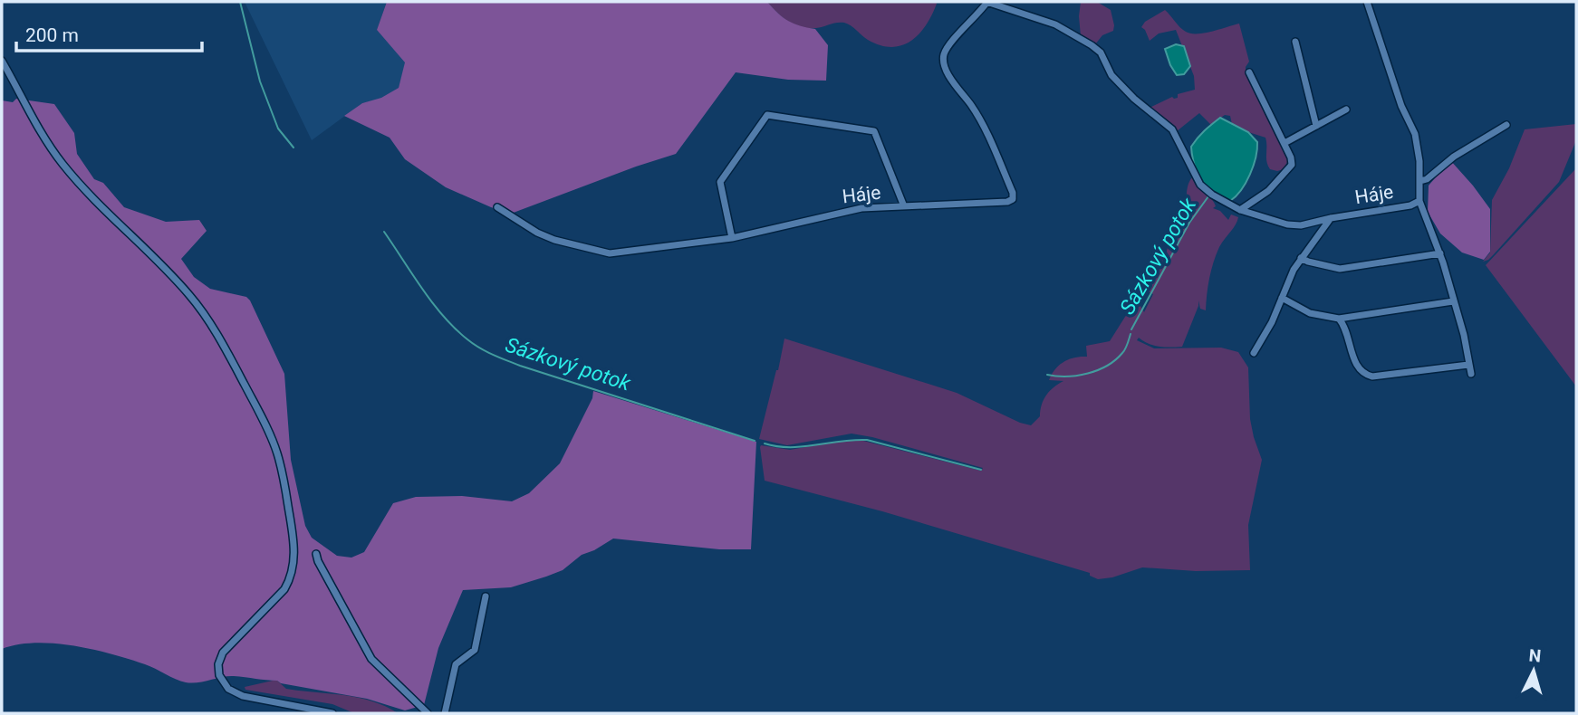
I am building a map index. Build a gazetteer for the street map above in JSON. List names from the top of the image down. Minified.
{"streets":{"street":["Háje"]},"water":["Sázkový potok"],"scale_bar":"200 m","north":"top"}
